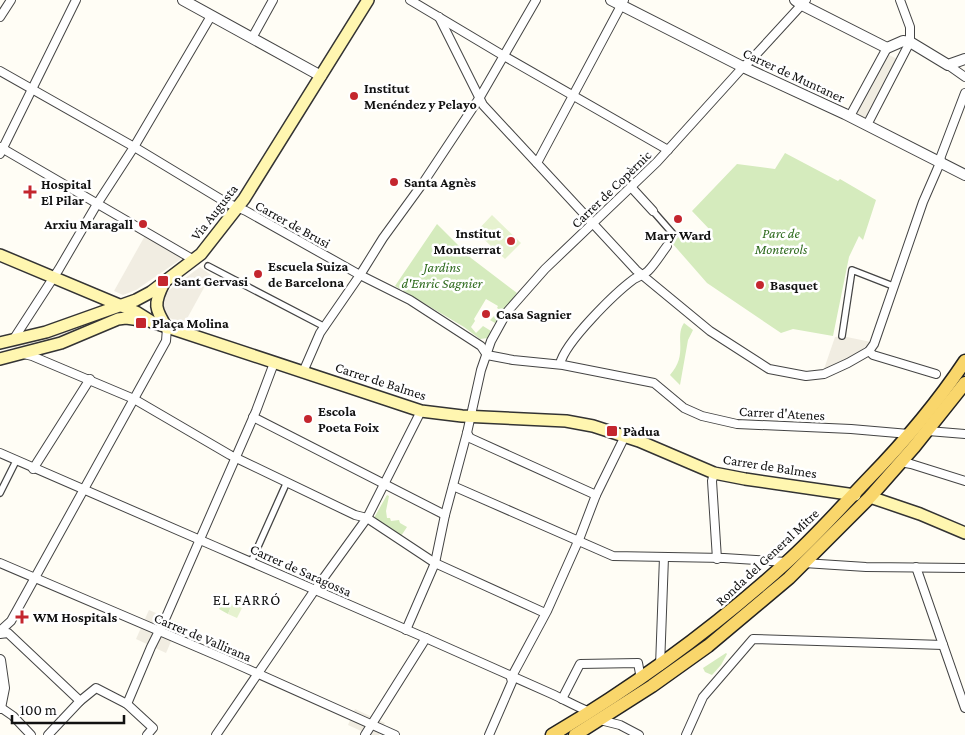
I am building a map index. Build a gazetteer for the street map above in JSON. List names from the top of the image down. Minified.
{"streets":{"main road":["Via Augusta","Carrer de Balmes","Ronda del General Mitre"],"street":["Carrer de Muntaner","Carrer de Copèrnic","Carrer de Brusi","Carrer d'Atenes","Carrer de Saragossa","Carrer de Vallirana"]},"crossings":[["Carrer de Muntaner","Carrer de Copèrnic"],["Carrer de Copèrnic","Carrer de Brusi"],["Carrer de Copèrnic","Carrer de Balmes"],["Carrer de Copèrnic","Carrer d'Atenes"],["Carrer de Copèrnic","Carrer de Saragossa"],["Via Augusta","Carrer de Brusi"],["Via Augusta","Carrer de Balmes"],["Carrer de Brusi","Carrer d'Atenes"],["Carrer de Balmes","Ronda del General Mitre"],["Carrer d'Atenes","Ronda del General Mitre"],["Ronda del General Mitre","Carrer de Saragossa"]],"districts":["EL FARRÓ"],"parks":["Parc de Monterols","Jardins d'Enric Sagnier"],"places":{"other":["Institut Menéndez y Pelayo","Santa Agnès","Mary Ward","Arxiu Maragall","Institut Montserrat","Escuela Suiza de Barcelona","Basquet","Casa Sagnier","Escola Poeta Foix"],"health":["Hospital El Pilar","WM Hospitals"],"transit":["Sant Gervasi","Plaça Molina","Pàdua"]},"scale_bar":"100 m"}
